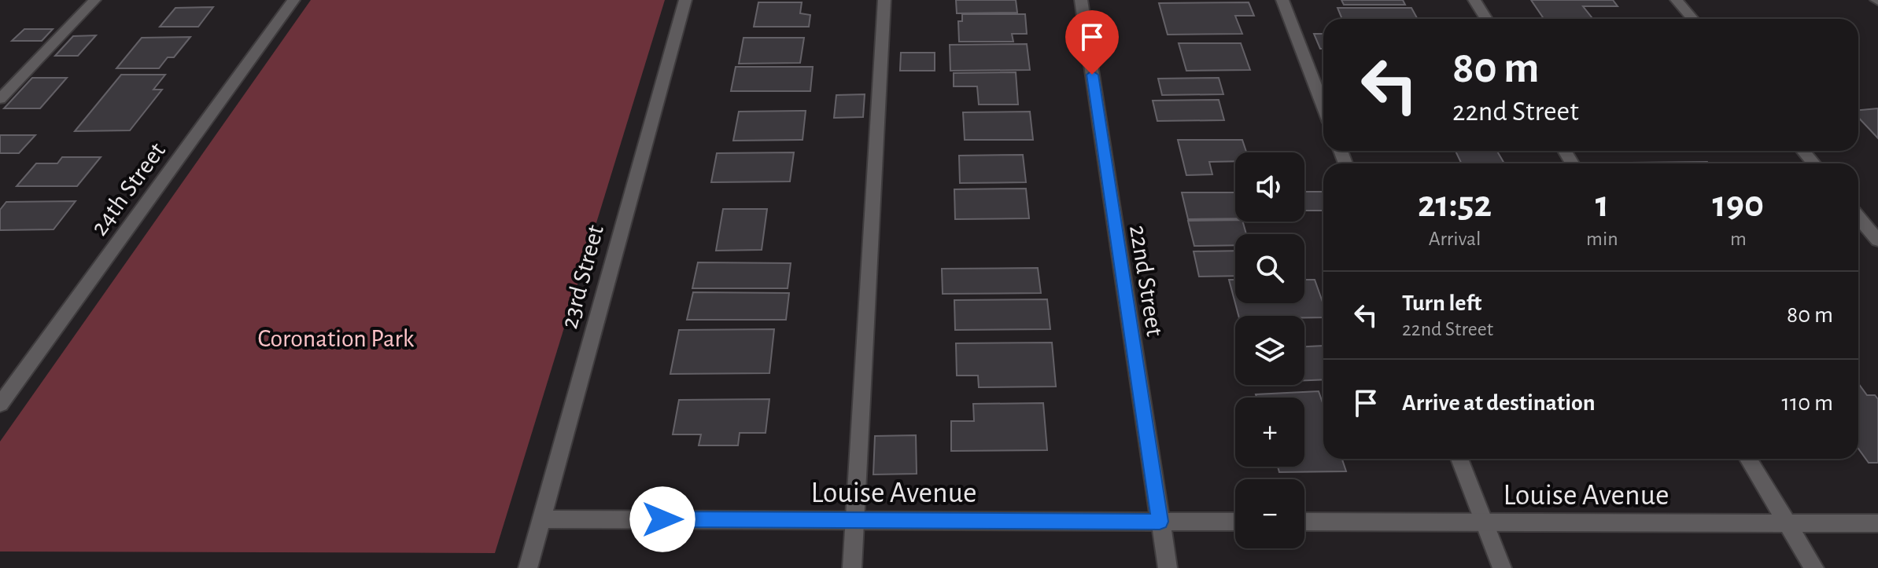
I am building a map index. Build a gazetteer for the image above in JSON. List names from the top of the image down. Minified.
{"streets":{"street":["24th Street","23rd Street","22nd Street","Louise Avenue"]},"crossings":[["23rd Street","Louise Avenue"],["22nd Street","Louise Avenue"]],"parks":["Coronation Park"],"page":{"turn":["80 m","22nd Street"],"map_buttons":["+","−"],"eta":["21:52","Arrival","1","min","190","m"],"list":[{"name":"Turn left","note":"22nd Street","value":"80 m"},{"name":"Arrive at destination","value":"110 m"}]}}
